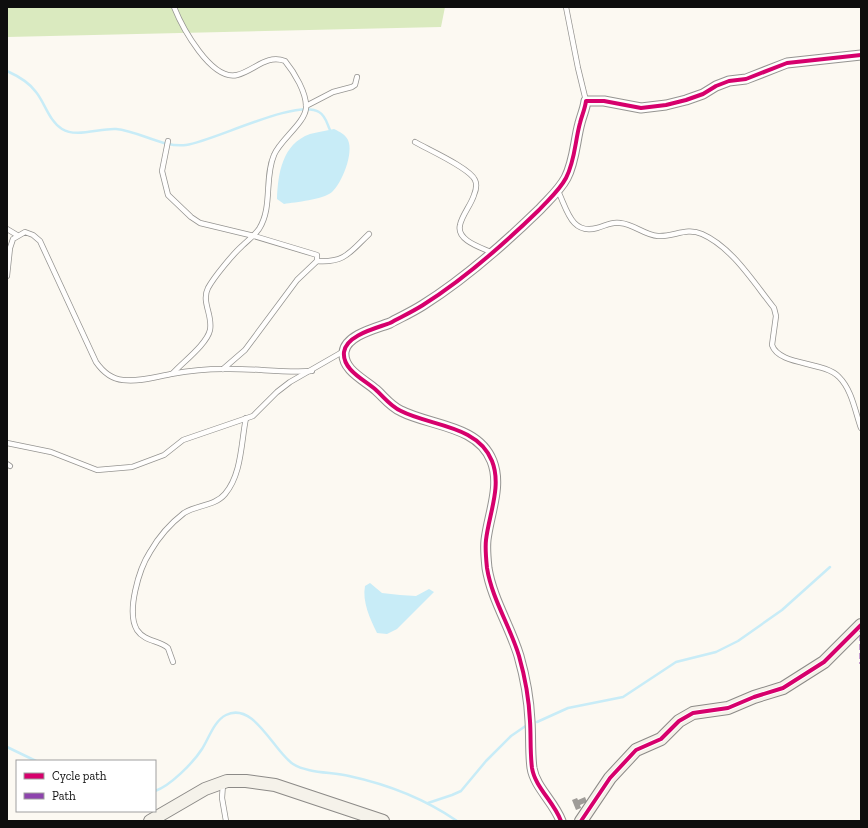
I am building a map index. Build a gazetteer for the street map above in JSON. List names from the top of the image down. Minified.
{"legend":["Cycle path","Path"]}
